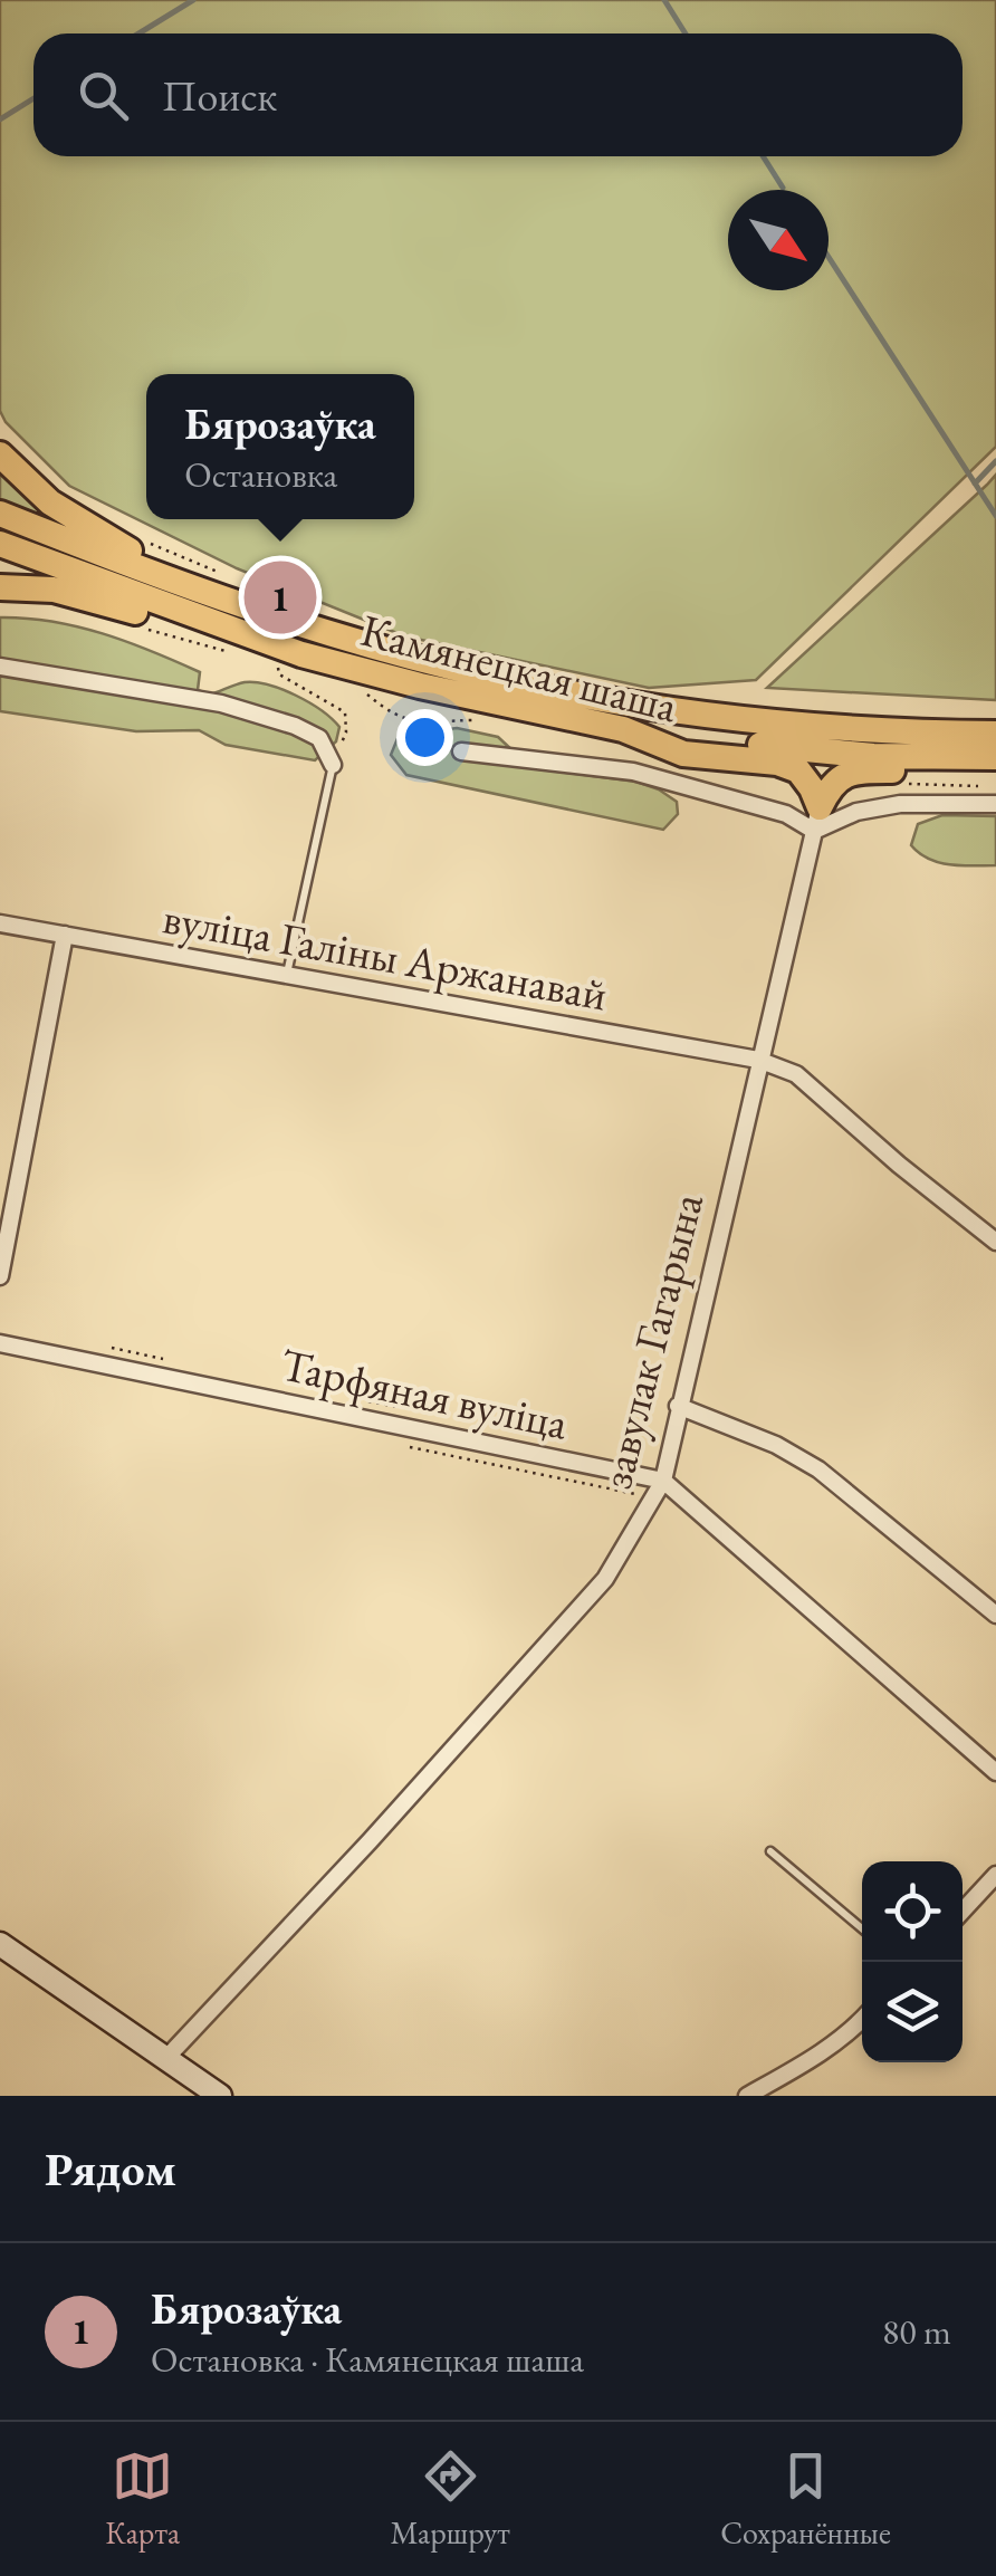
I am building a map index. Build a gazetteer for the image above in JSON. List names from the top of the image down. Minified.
{"streets":{"main road":["Камянецкая шаша"],"street":["вуліца Галіны Аржанавай","завулак Гагарына","Тарфяная вуліца"]},"crossings":[["Камянецкая шаша","завулак Гагарына"],["вуліца Галіны Аржанавай","завулак Гагарына"],["завулак Гагарына","Тарфяная вуліца"]],"north":"bottom right","page":{"search":"Поиск","popup":["Бярозаўка","Остановка"],"pins":"1","heading":"Рядом","list":[{"mark":"1","name":"Бярозаўка","note":"Остановка · Камянецкая шаша","value":"80 m"}],"nav":["Карта","Маршрут","Сохранённые"]}}
